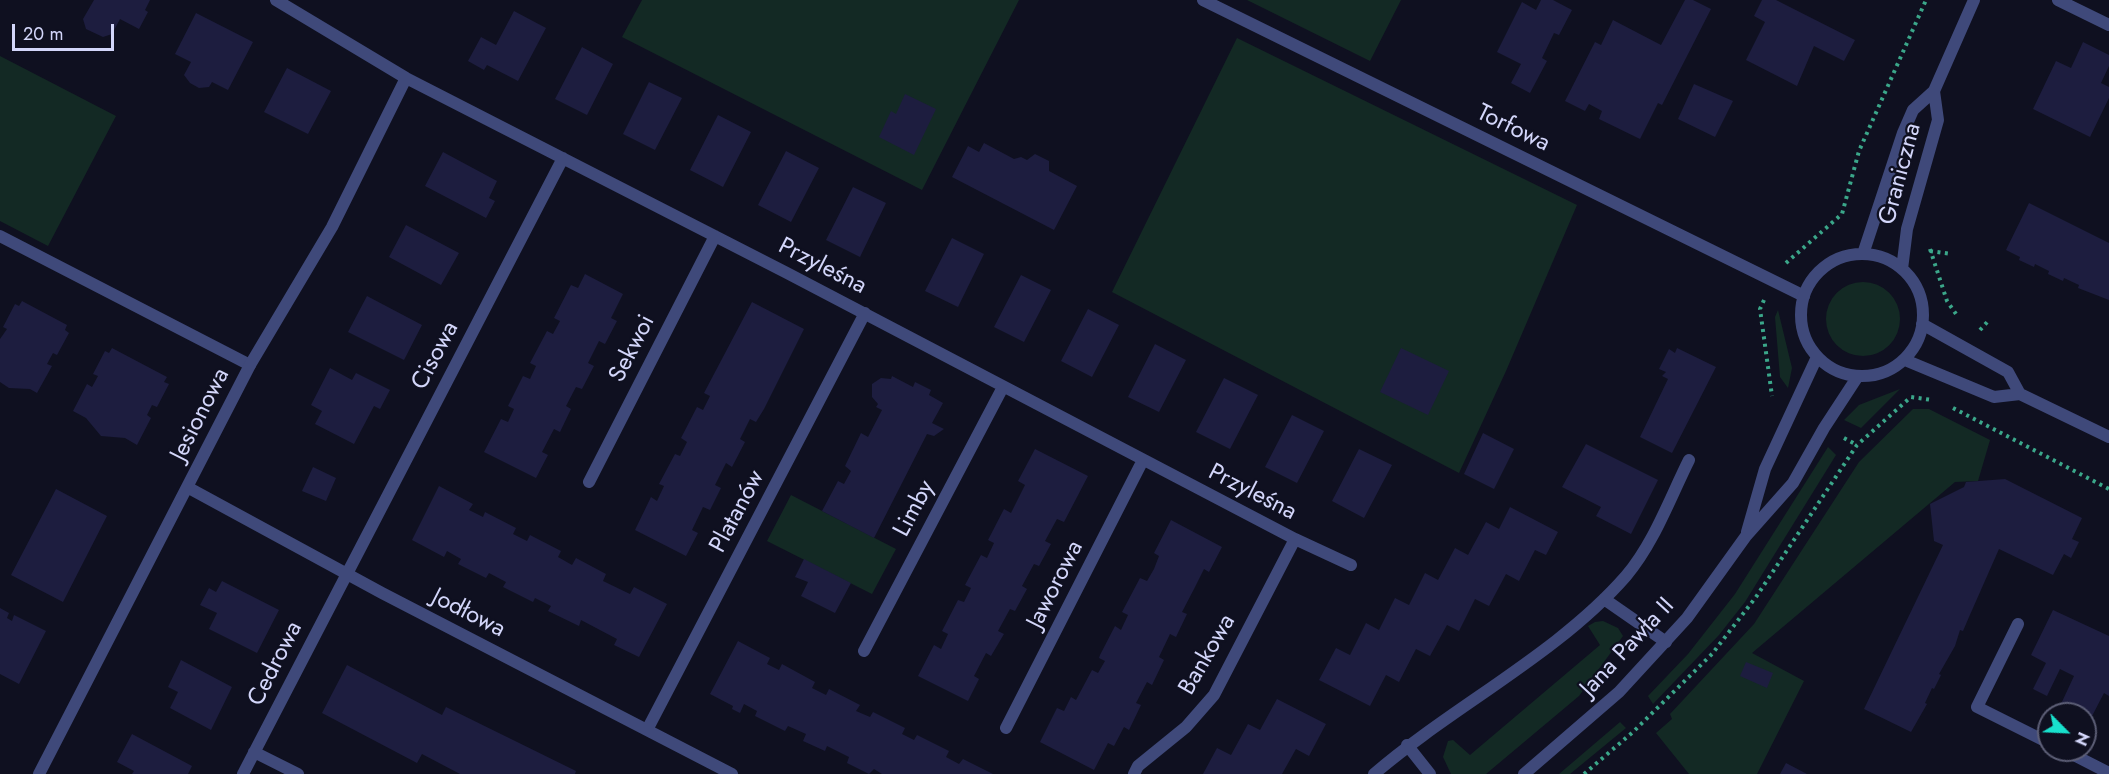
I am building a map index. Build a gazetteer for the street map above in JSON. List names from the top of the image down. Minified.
{"streets":{"street":["Torfowa","Graniczna","Przyleśna","Sekwoi","Cisowa","Jesionowa","Limby","Platanów","Jaworowa","Jodłowa","Jana Pawła II","Bankowa","Cedrowa"]},"crossings":[["Torfowa","Graniczna"],["Torfowa","Jana Pawła II"],["Graniczna","Jana Pawła II"],["Przyleśna","Sekwoi"],["Przyleśna","Cisowa"],["Przyleśna","Jesionowa"],["Przyleśna","Limby"],["Przyleśna","Platanów"],["Przyleśna","Jaworowa"],["Przyleśna","Bankowa"],["Cisowa","Jodłowa"],["Cisowa","Cedrowa"],["Jesionowa","Jodłowa"],["Platanów","Jodłowa"],["Jodłowa","Cedrowa"]],"scale_bar":"20 m","north":"bottom right"}
